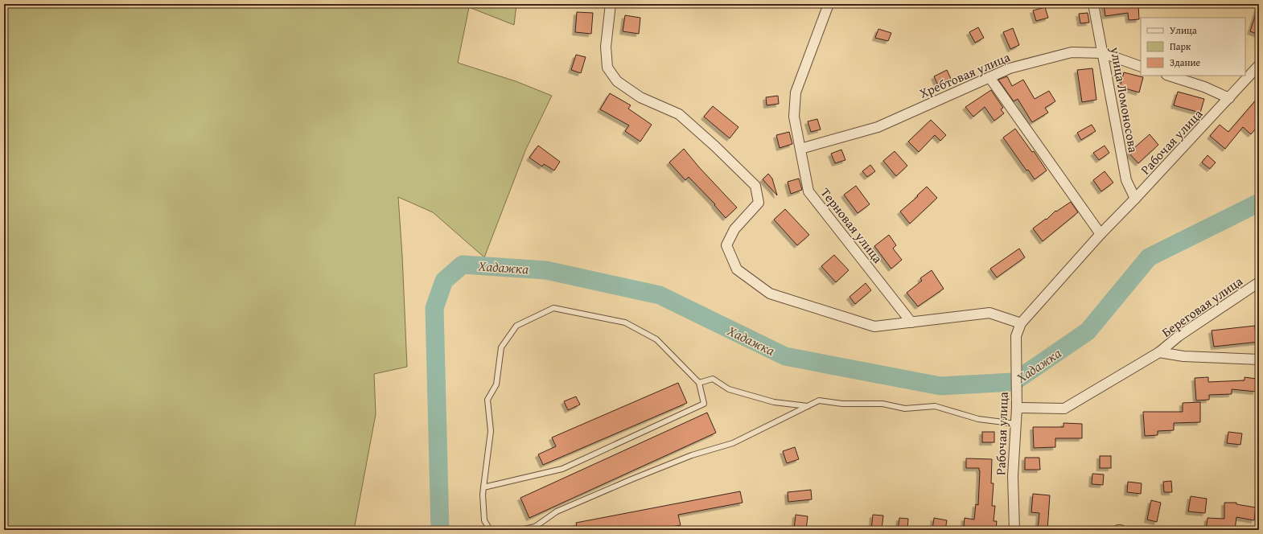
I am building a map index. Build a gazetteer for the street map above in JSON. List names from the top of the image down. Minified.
{"streets":{"street":["Хребтовая улица","улица Ломоносова","Рабочая улица","Терновая улица","Береговая улица"]},"crossings":[["Хребтовая улица","улица Ломоносова"],["Хребтовая улица","Терновая улица"],["улица Ломоносова","Рабочая улица"],["Рабочая улица","Береговая улица"]],"water":["Хадажка"],"legend":["Улица","Парк","Здание"]}
